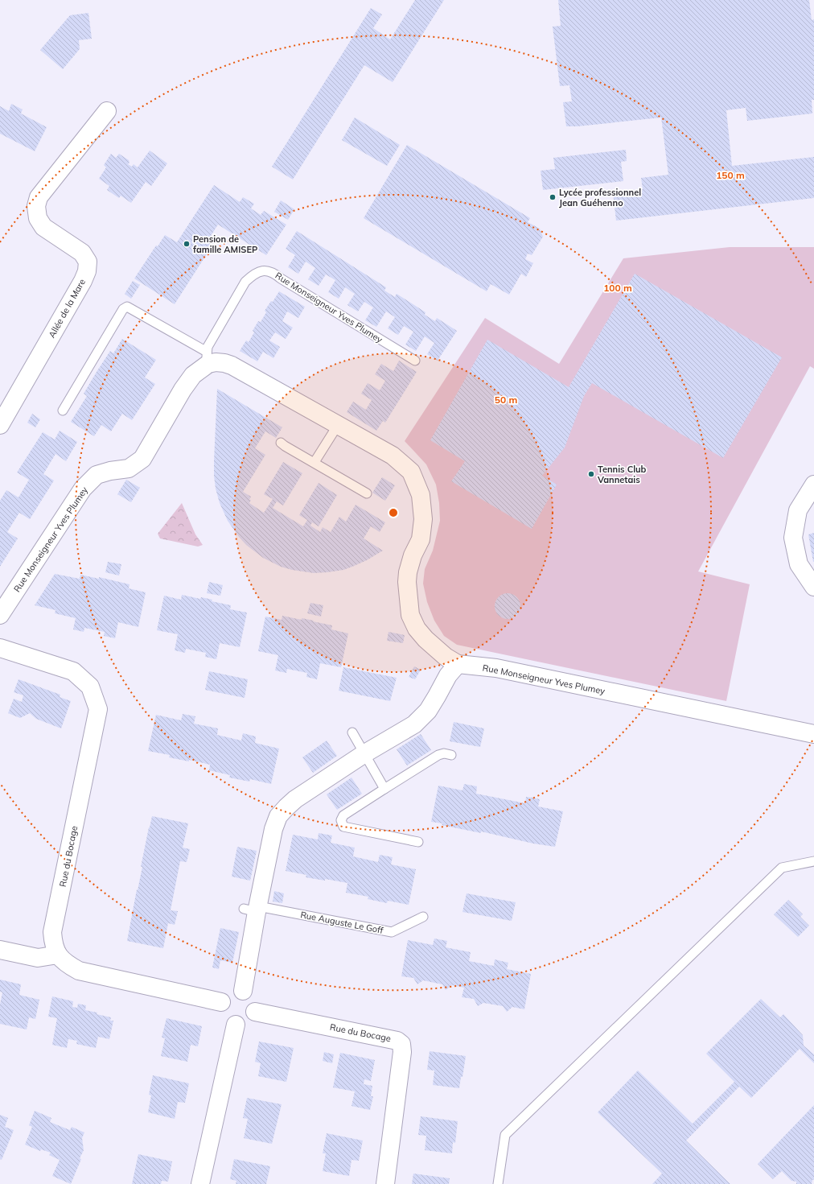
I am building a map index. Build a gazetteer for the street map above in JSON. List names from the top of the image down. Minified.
{"streets":{"street":["Rue Monseigneur Yves Plumey","Allée de la Mare","Rue du Bocage"],"lane":["Rue Auguste Le Goff"]},"places":["Lycée professionnel Jean Guéhenno","Pension de famille AMISEP","Tennis Club Vannetais"],"rings":["150 m","100 m","50 m"]}
